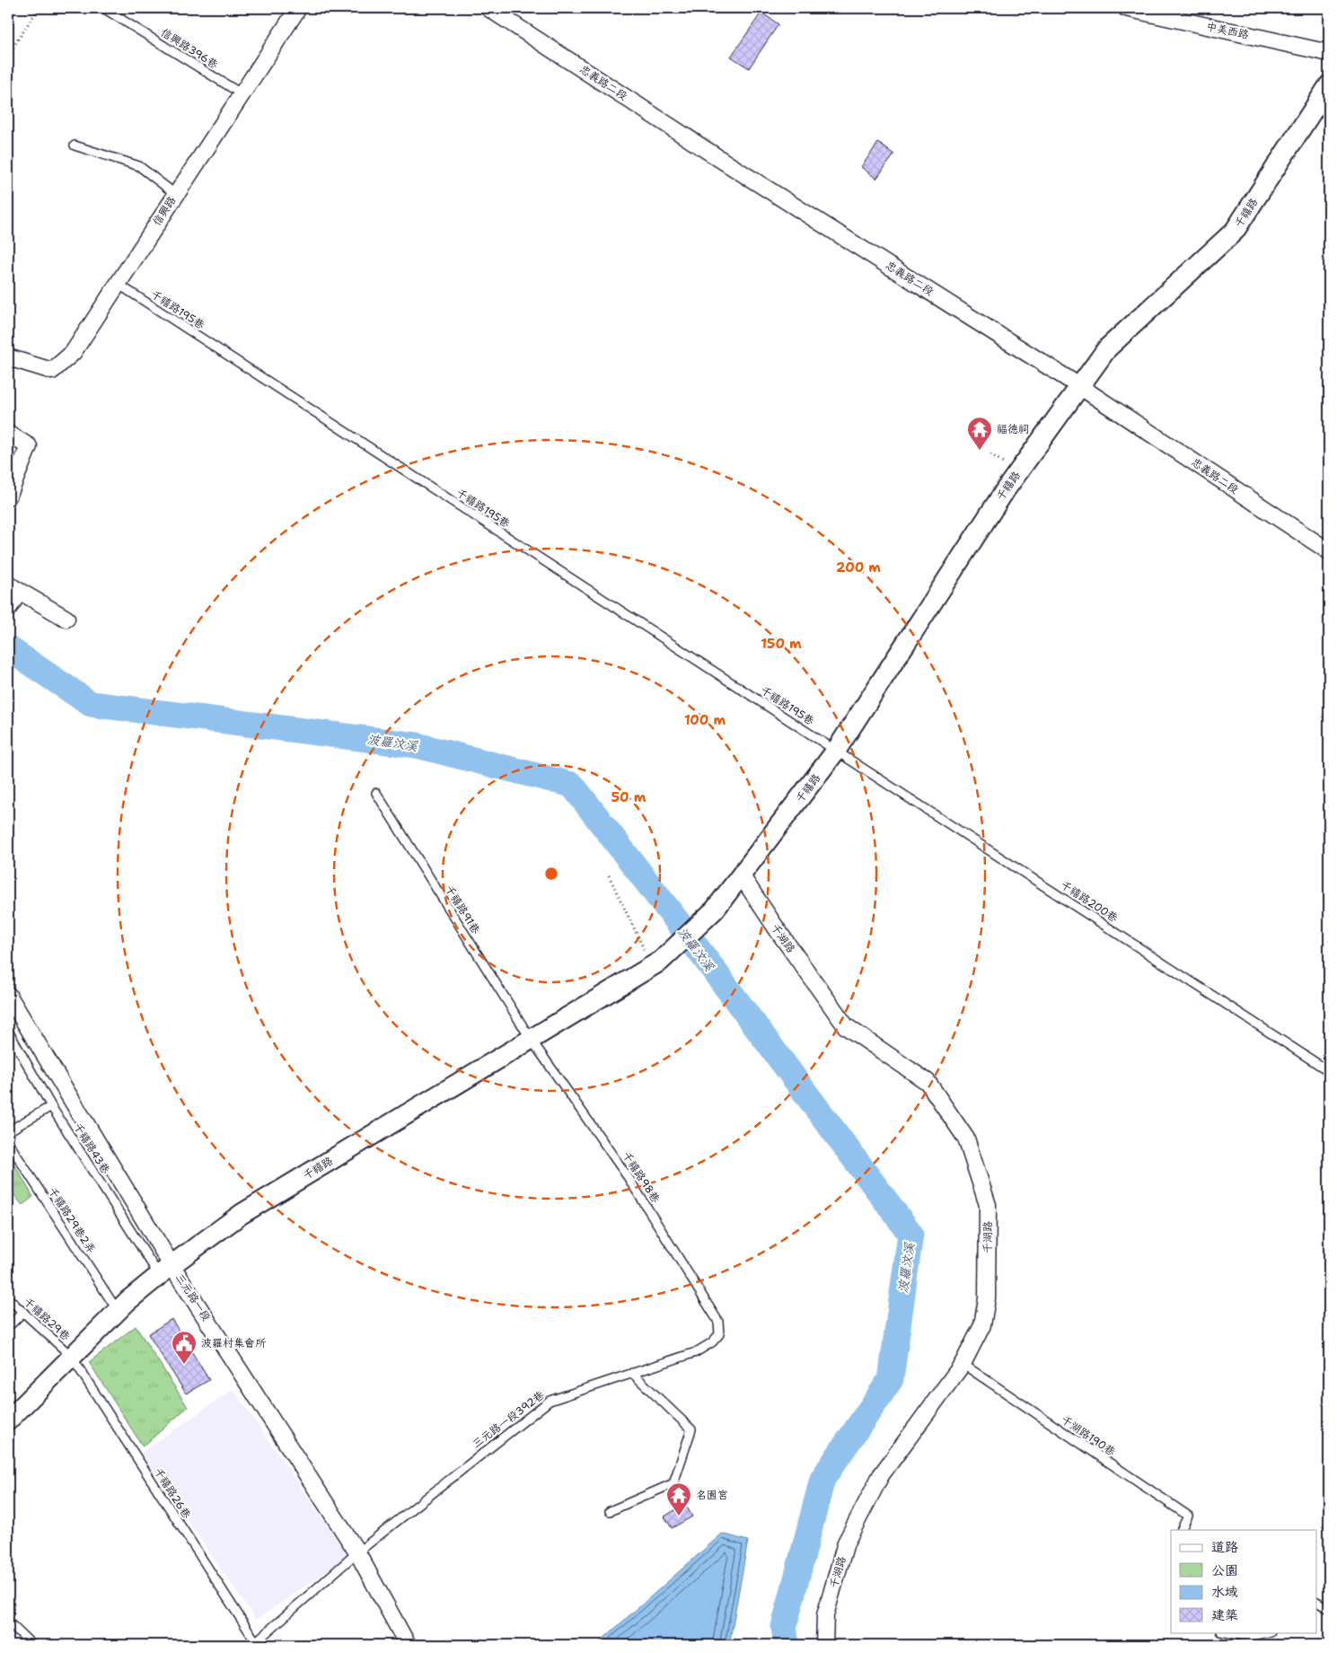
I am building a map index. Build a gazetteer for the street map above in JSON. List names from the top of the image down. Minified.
{"streets":{"street":["中美西路","忠義路二段","信興路","千禧路","千湖路","三元路一段"],"lane":["信興路396巷","千禧路195巷","千禧路200巷","千禧路91巷","千禧路43巷","千禧路98巷","千禧路29巷2弄","千禧路29巷","三元路一段392巷","千湖路190巷","千禧路26巷"]},"crossings":[["信興路396巷","信興路"],["忠義路二段","千禧路"],["信興路","千禧路195巷"],["千禧路","千禧路195巷"],["千禧路","千禧路200巷"],["千禧路","千禧路91巷"],["千禧路","千湖路"],["千禧路","千禧路43巷"],["千禧路","千禧路98巷"],["千禧路","千禧路29巷2弄"],["千禧路","三元路一段"],["千禧路","千禧路29巷"],["千禧路","千禧路26巷"],["千禧路195巷","千禧路200巷"],["千禧路91巷","千禧路98巷"],["千湖路","千湖路190巷"],["千禧路43巷","三元路一段"],["千禧路98巷","三元路一段392巷"],["三元路一段","三元路一段392巷"],["千禧路29巷","千禧路26巷"],["三元路一段392巷","千禧路26巷"]],"water":["波羅汶溪"],"places":{"temple":["福德祠","名園宮"],"public building":["波羅村集會所"]},"legend":["道路","公園","水域","建築"],"rings":["200 m","150 m","100 m","50 m"]}
